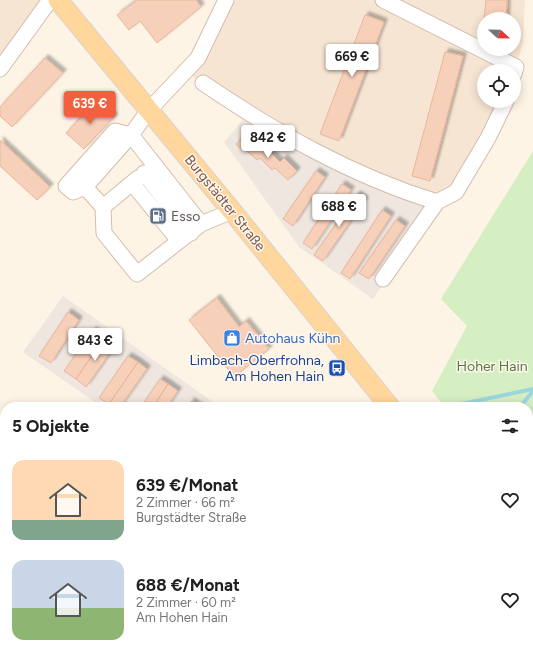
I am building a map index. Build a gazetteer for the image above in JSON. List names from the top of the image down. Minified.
{"streets":{"main road":["Burgstädter Straße"]},"parks":["Hoher Hain"],"places":{"fuel station":["Esso"],"shop":["Autohaus Kühn"],"bus stop":["Limbach-Oberfrohna, Am Hohen Hain"]},"north":"right","page":{"price":["669 €","639 €","842 €","688 €","843 €"],"heading":"5 Objekte","list":[{"name":"639 €/Monat","note":"2 Zimmer · 66 m² · Burgstädter Straße"},{"name":"688 €/Monat","note":"2 Zimmer · 60 m² · Am Hohen Hain"}]}}
